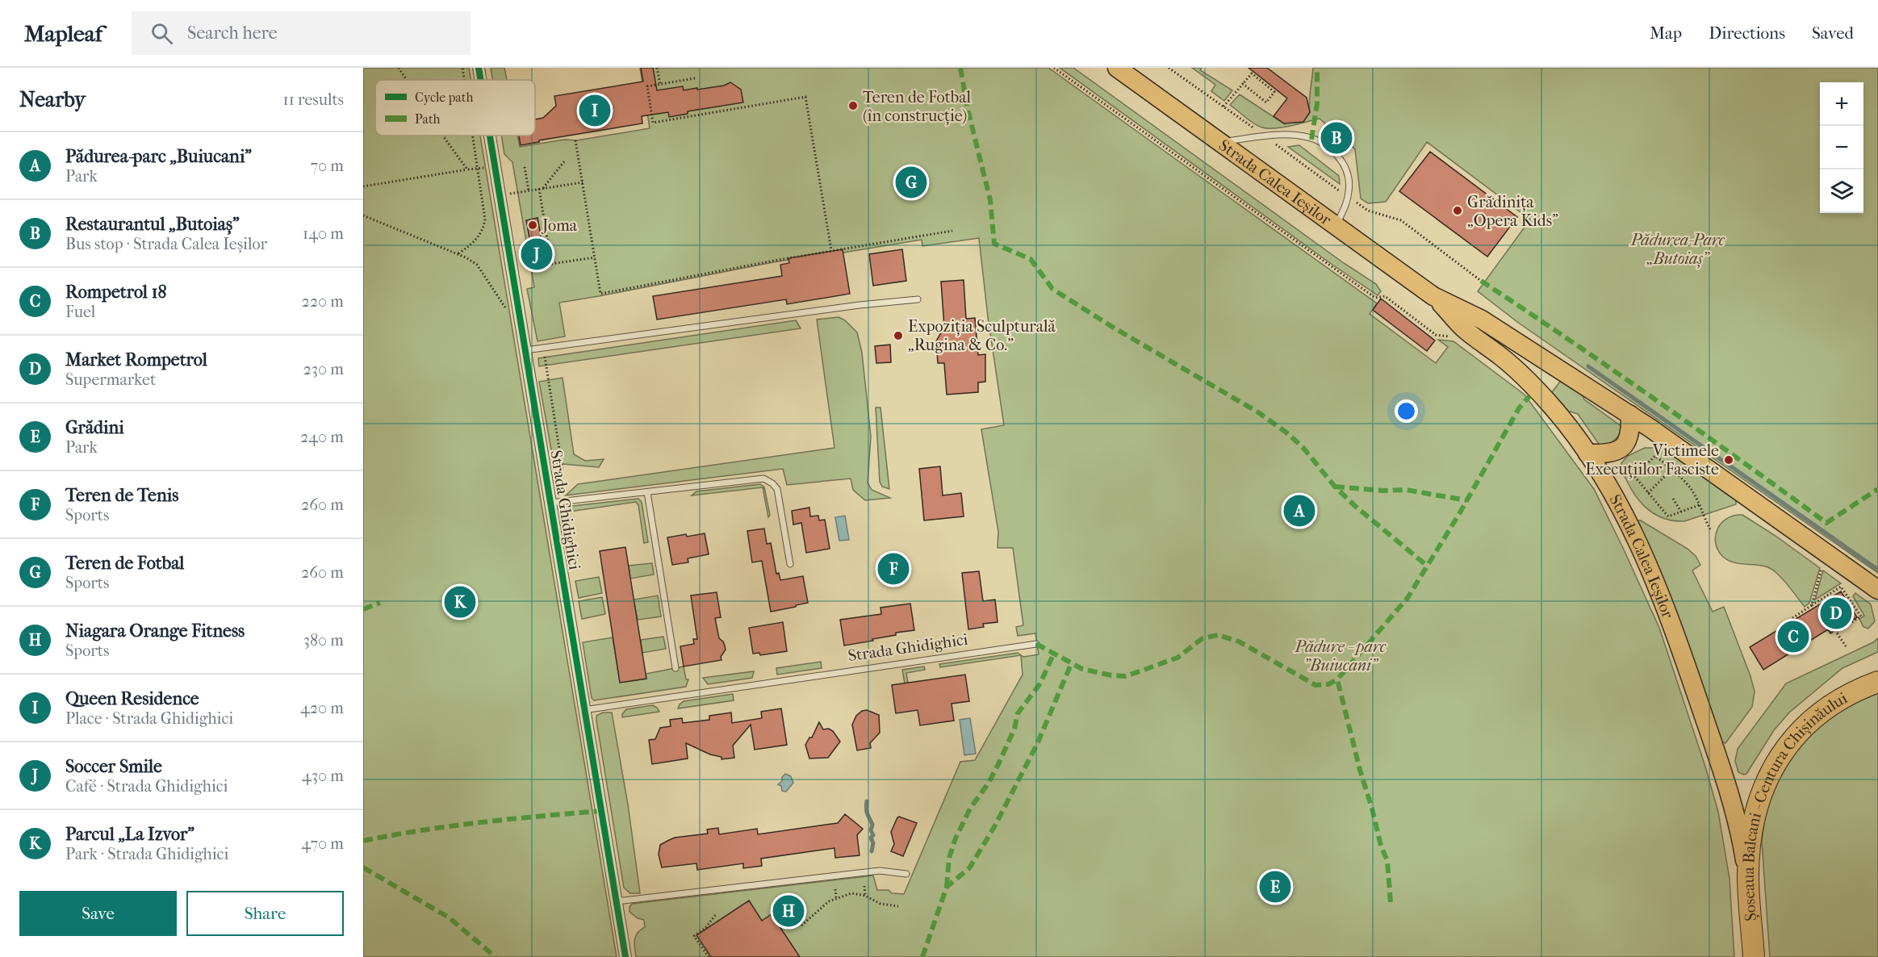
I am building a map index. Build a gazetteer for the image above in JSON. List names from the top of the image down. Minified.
{"streets":{"highway":["Șoseaua Balcani - Centura Chișinăului"],"main road":["Strada Calea Ieșilor"],"street":["Strada Ghidighici"]},"crossings":[["Strada Calea Ieșilor","Șoseaua Balcani - Centura Chișinăului"]],"parks":["Pădurea-Parc „Butoiaș”","Pădure - parc \"Buiucani\""],"places":["Teren de Fotbal (în construcție)","Grădinița „Opera Kids”","Joma","Expoziția Sculpturală „Rugina & Co.”","Victimele Execuțiilor Fasciste"],"legend":["Cycle path","Path"],"page":{"header":"Mapleaf","search":"Search here","nav":["Map","Directions","Saved"],"heading":["Nearby","11 results"],"map_buttons":["+","−"],"pins":["I","B","G","J","A","F","K","D","C","E","H"],"list":[{"mark":"A","name":"Pădurea-parc „Buiucani”","note":"Park","value":"70 m"},{"mark":"B","name":"Restaurantul „Butoiaș”","note":"Bus stop · Strada Calea Ieșilor","value":"140 m"},{"mark":"C","name":"Rompetrol 18","note":"Fuel","value":"220 m"},{"mark":"D","name":"Market Rompetrol","note":"Supermarket","value":"230 m"},{"mark":"E","name":"Grădini","note":"Park","value":"240 m"},{"mark":"F","name":"Teren de Tenis","note":"Sports","value":"260 m"},{"mark":"G","name":"Teren de Fotbal","note":"Sports","value":"260 m"},{"mark":"H","name":"Niagara Orange Fitness","note":"Sports","value":"380 m"},{"mark":"I","name":"Queen Residence","note":"Place · Strada Ghidighici","value":"420 m"},{"mark":"J","name":"Soccer Smile","note":"Café · Strada Ghidighici","value":"430 m"},{"mark":"K","name":"Parcul „La Izvor”","note":"Park · Strada Ghidighici","value":"470 m"}],"buttons":["Save","Share"]}}
